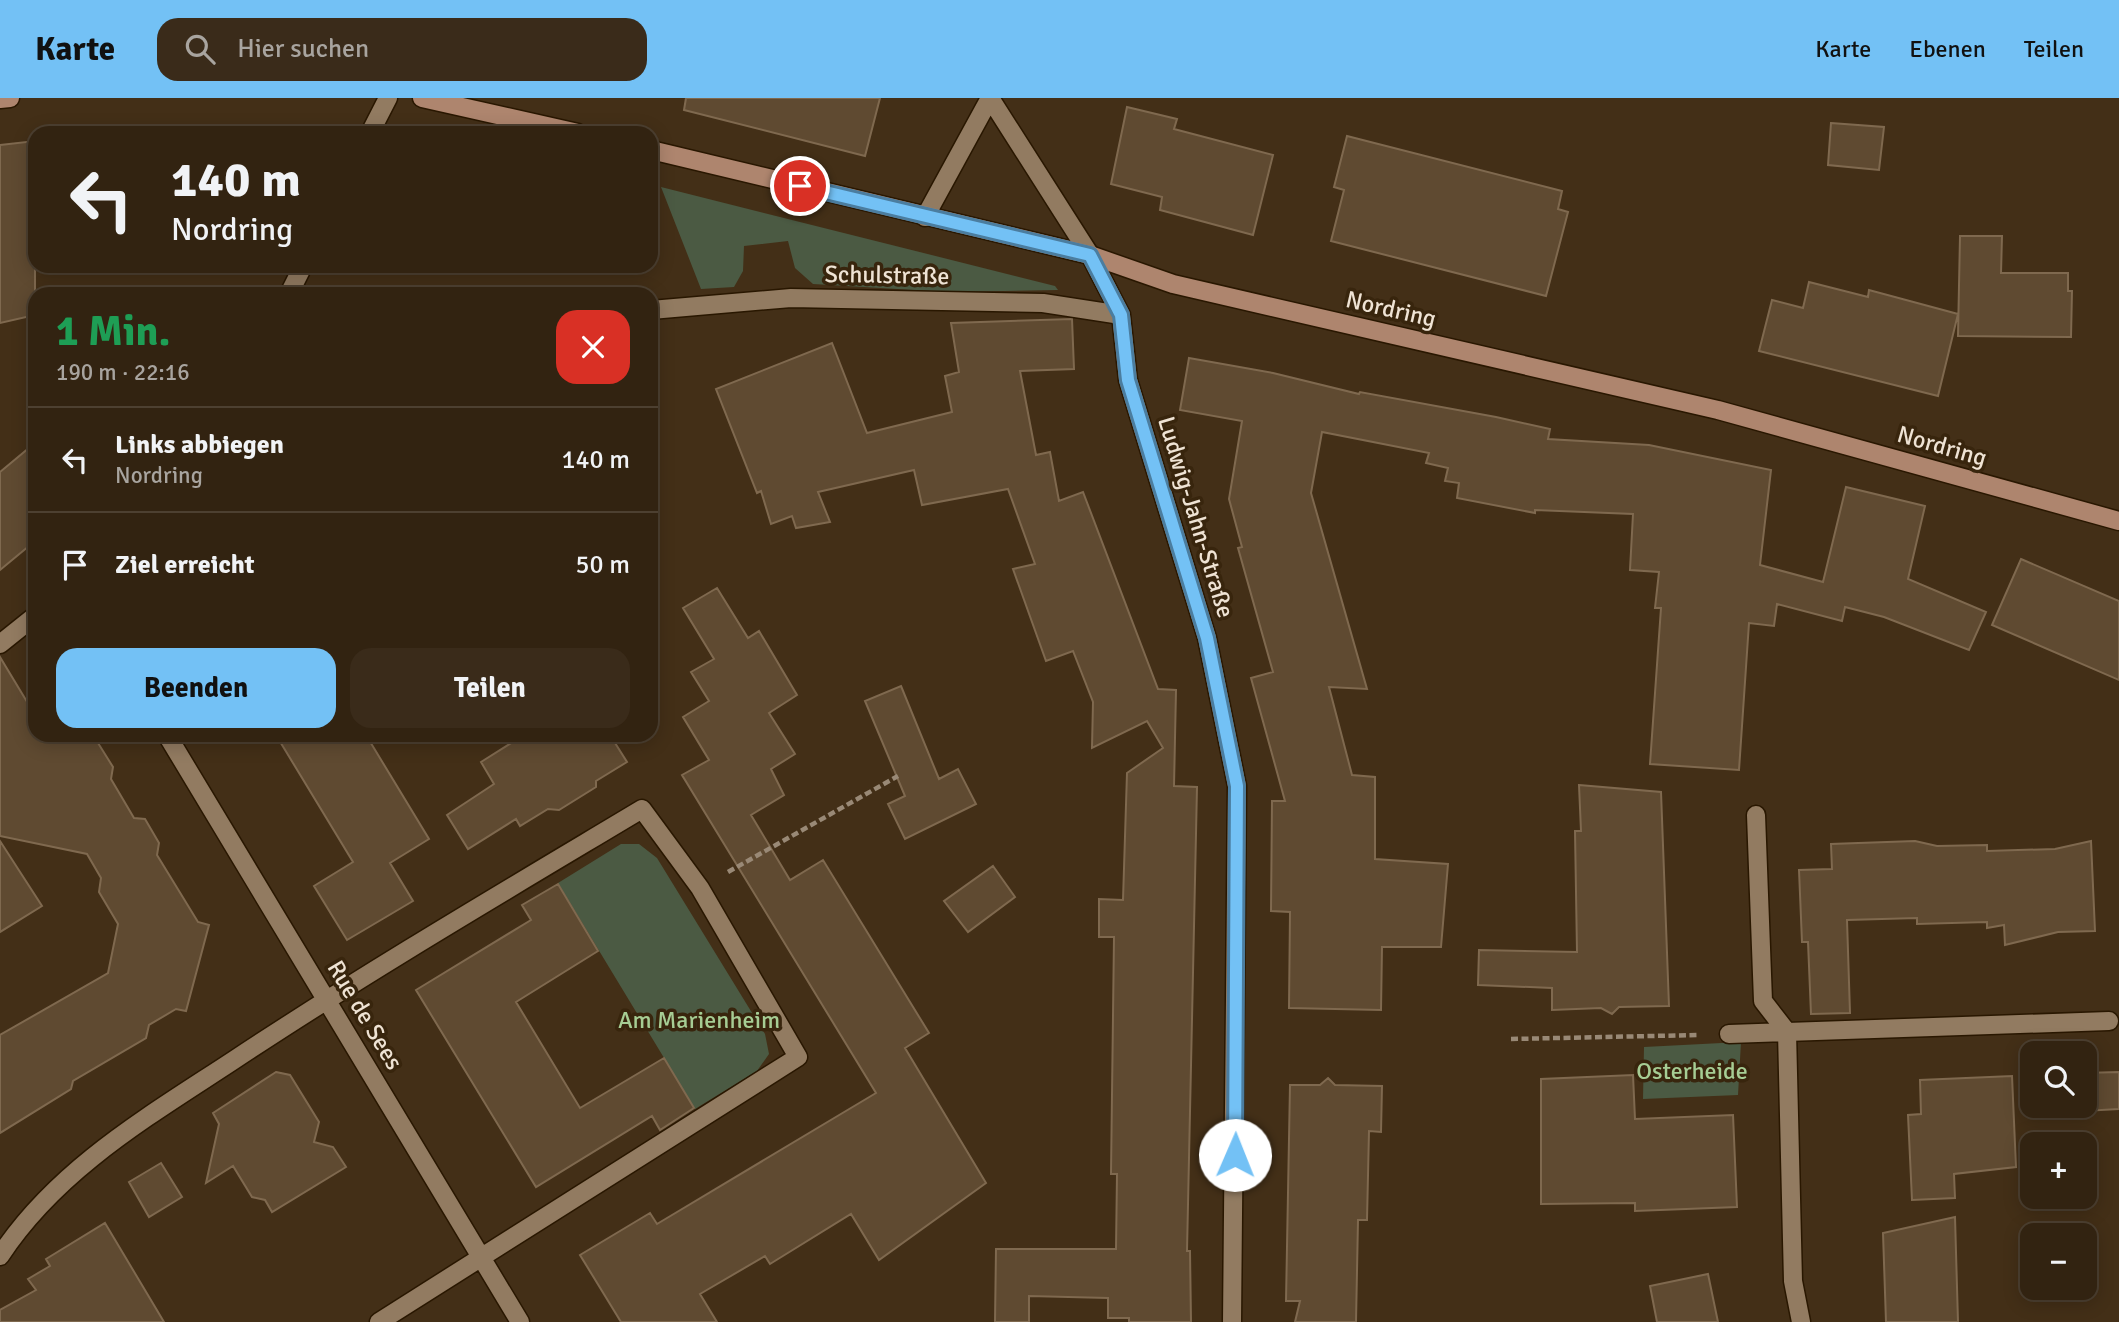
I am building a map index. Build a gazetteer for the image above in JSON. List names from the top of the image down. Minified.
{"streets":{"main road":["Nordring"],"street":["Schulstraße","Ludwig-Jahn-Straße","Rue de Sees"]},"crossings":[["Schulstraße","Ludwig-Jahn-Straße"],["Nordring","Ludwig-Jahn-Straße"]],"parks":["Am Marienheim","Osterheide"],"page":{"header":"Karte","search":"Hier suchen","nav":["Karte","Ebenen","Teilen"],"turn":["140 m","Nordring"],"heading":["1 Min.","190 m · 22:16"],"list":[{"name":"Links abbiegen","note":"Nordring","value":"140 m"},{"name":"Ziel erreicht","value":"50 m"}],"buttons":["Beenden","Teilen"],"map_buttons":["+","−"]}}
